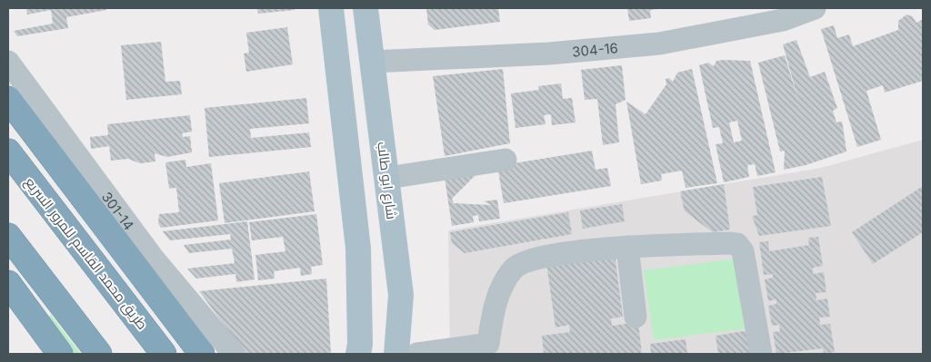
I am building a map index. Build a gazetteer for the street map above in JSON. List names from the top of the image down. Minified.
{"streets":{"highway":["طريق محمد القاسم للمرور السريع"],"main road":["شارع ابو طالب"],"street":["304-16","301-14"]},"crossings":[["304-16","شارع ابو طالب"]]}
